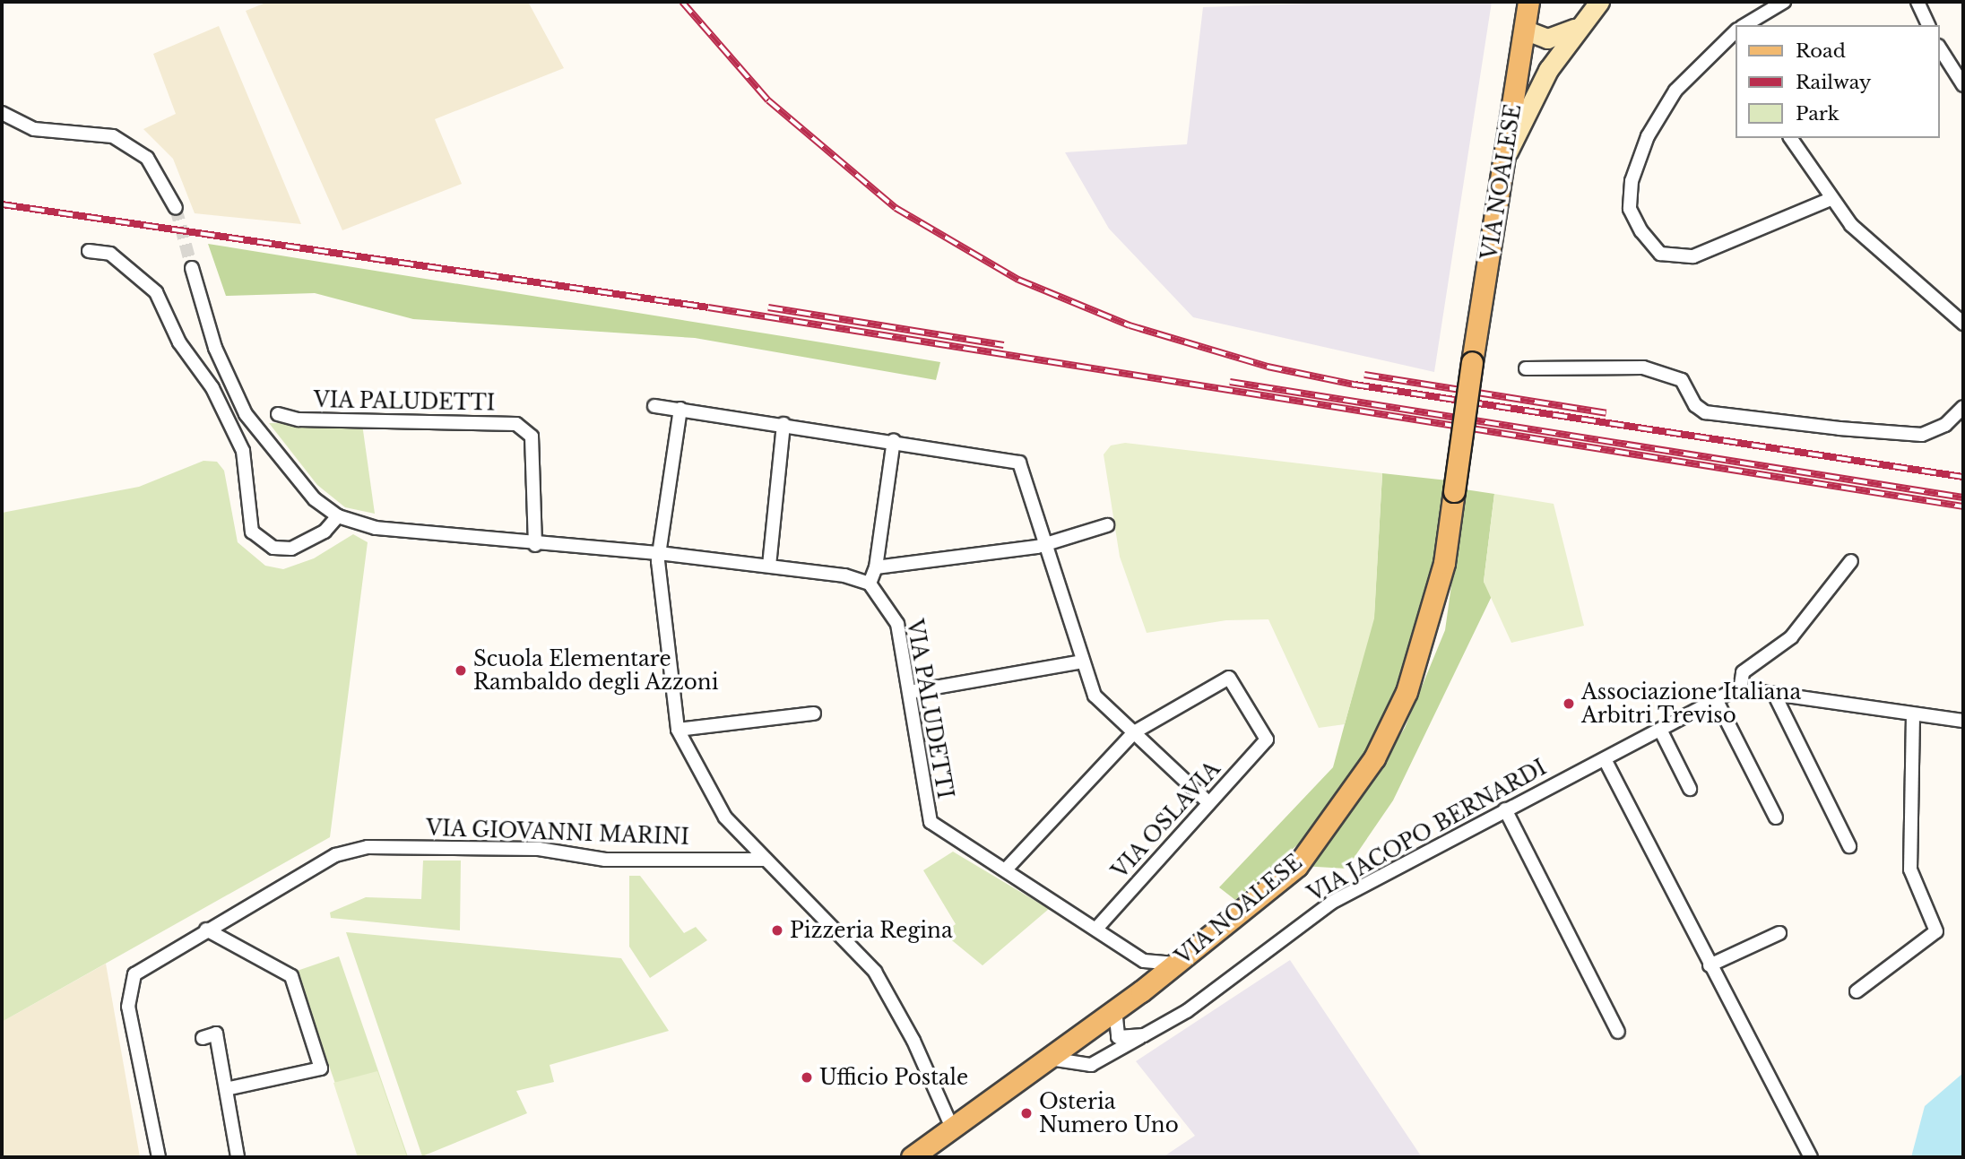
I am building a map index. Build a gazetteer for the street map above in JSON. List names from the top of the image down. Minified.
{"streets":{"main road":["VIA NOALESE"],"street":["VIA PALUDETTI","VIA OSLAVIA","VIA JACOPO BERNARDI","VIA GIOVANNI MARINI"]},"crossings":[["VIA NOALESE","VIA PALUDETTI"],["VIA NOALESE","VIA JACOPO BERNARDI"],["VIA PALUDETTI","VIA OSLAVIA"]],"places":["Scuola Elementare Rambaldo degli Azzoni","Associazione Italiana Arbitri Treviso","Pizzeria Regina","Ufficio Postale","Osteria Numero Uno"],"legend":["Road","Railway","Park"]}
